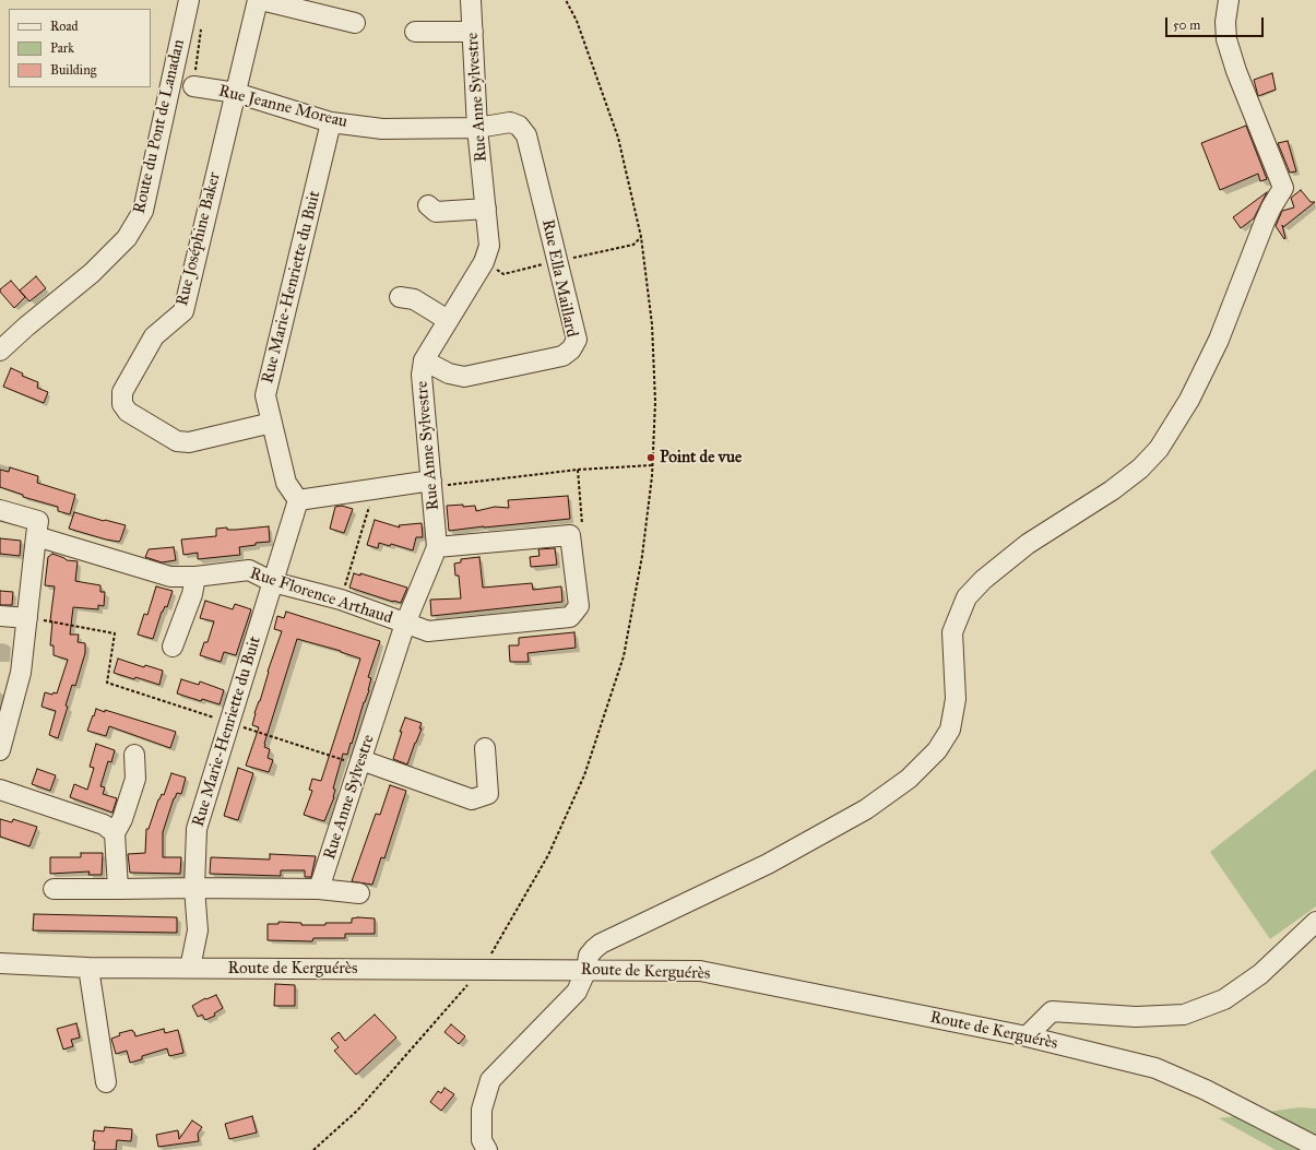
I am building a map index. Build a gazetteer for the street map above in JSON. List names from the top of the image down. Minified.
{"streets":{"street":["Rue Anne Sylvestre","Rue Jeanne Moreau","Route du Pont de Lanadan","Rue Joséphine Baker","Rue Ella Maillard","Rue Marie-Henriette du Buit","Rue Florence Arthaud","Route de Kerguérès"]},"crossings":[["Rue Anne Sylvestre","Rue Jeanne Moreau"],["Rue Anne Sylvestre","Rue Ella Maillard"],["Rue Anne Sylvestre","Rue Florence Arthaud"],["Rue Jeanne Moreau","Rue Joséphine Baker"],["Rue Jeanne Moreau","Rue Ella Maillard"],["Rue Jeanne Moreau","Rue Marie-Henriette du Buit"],["Rue Joséphine Baker","Rue Marie-Henriette du Buit"],["Rue Marie-Henriette du Buit","Rue Florence Arthaud"],["Rue Marie-Henriette du Buit","Route de Kerguérès"]],"places":["Point de vue"],"legend":["Road","Park","Building"],"scale_bar":"50 m"}
